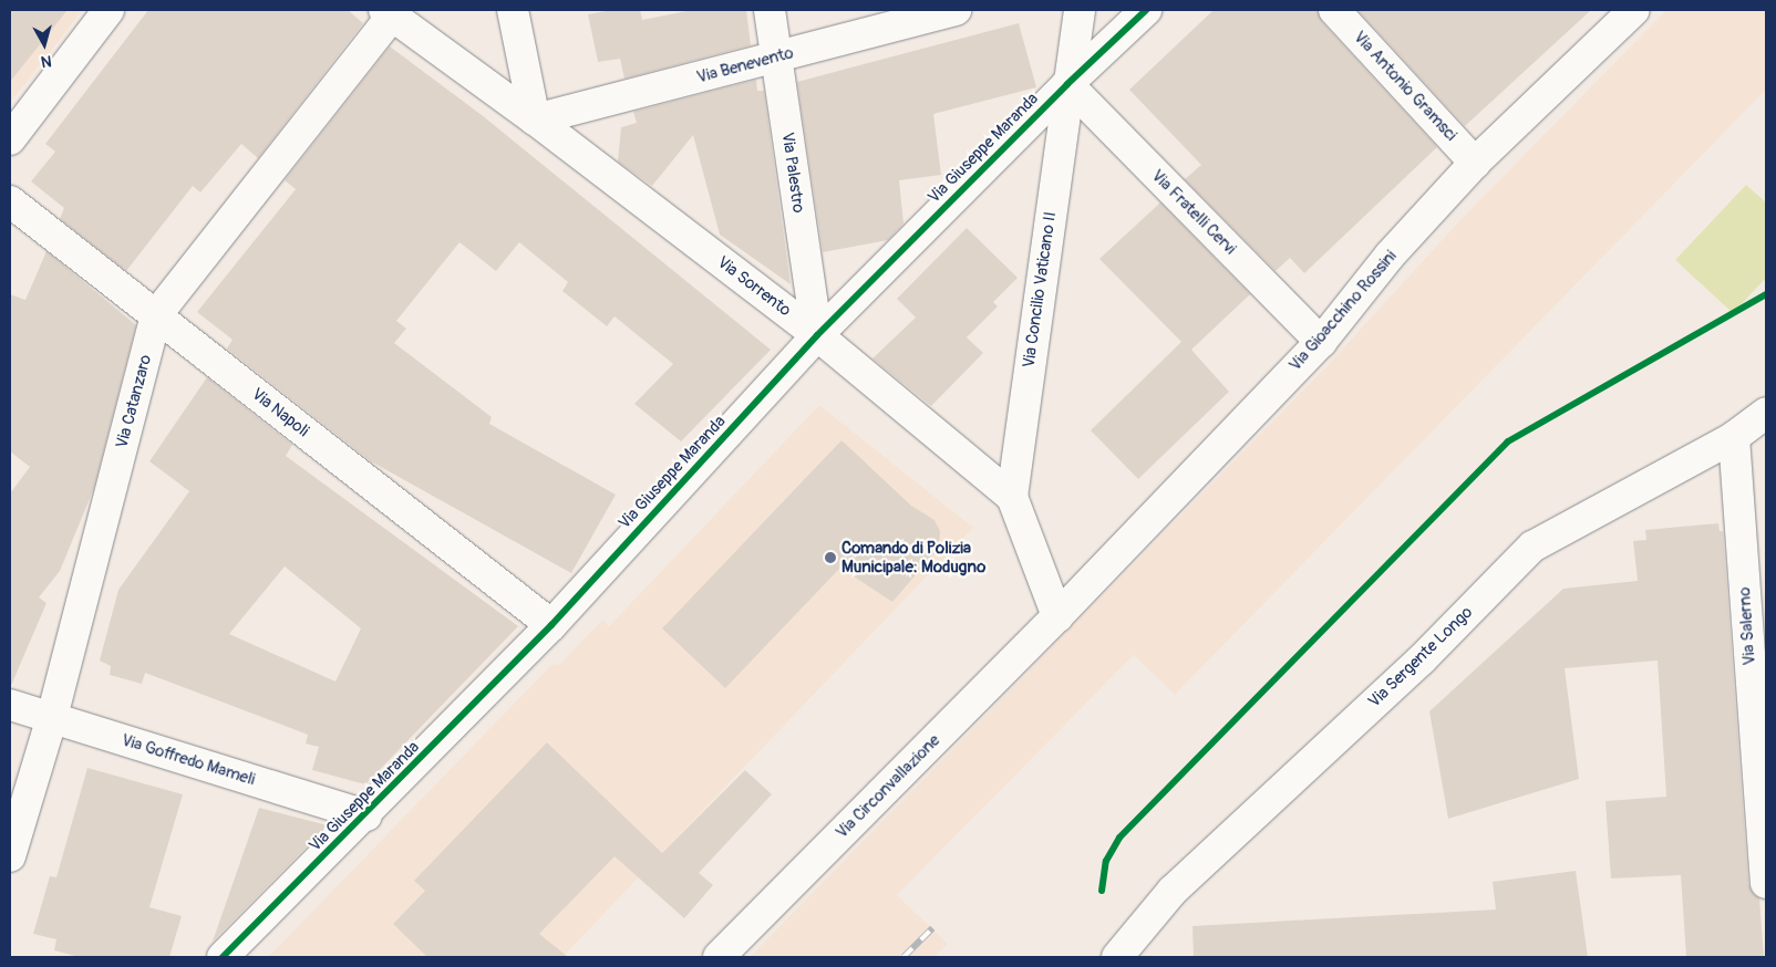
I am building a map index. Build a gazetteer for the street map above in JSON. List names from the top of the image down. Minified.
{"streets":{"street":["Via Benevento","Via Antonio Gramsci","Via Giuseppe Maranda","Via Palestro","Via Fratelli Cervi","Via Sorrento","Via Concilio Vaticano II","Via Gioacchino Rossini","Via Catanzaro","Via Napoli","Via Salerno","Via Sergente Longo","Via Goffredo Mameli","Via Circonvallazione"]},"crossings":[["Via Benevento","Via Palestro"],["Via Benevento","Via Sorrento"],["Via Antonio Gramsci","Via Gioacchino Rossini"],["Via Giuseppe Maranda","Via Palestro"],["Via Giuseppe Maranda","Via Fratelli Cervi"],["Via Giuseppe Maranda","Via Sorrento"],["Via Giuseppe Maranda","Via Concilio Vaticano II"],["Via Giuseppe Maranda","Via Napoli"],["Via Giuseppe Maranda","Via Goffredo Mameli"],["Via Palestro","Via Sorrento"],["Via Fratelli Cervi","Via Concilio Vaticano II"],["Via Fratelli Cervi","Via Gioacchino Rossini"],["Via Sorrento","Via Concilio Vaticano II"],["Via Sorrento","Via Gioacchino Rossini"],["Via Sorrento","Via Catanzaro"],["Via Sorrento","Via Circonvallazione"],["Via Gioacchino Rossini","Via Circonvallazione"],["Via Catanzaro","Via Napoli"],["Via Catanzaro","Via Goffredo Mameli"],["Via Salerno","Via Sergente Longo"]],"places":["Comando di Polizia Municipale: Modugno"],"north":"bottom"}
